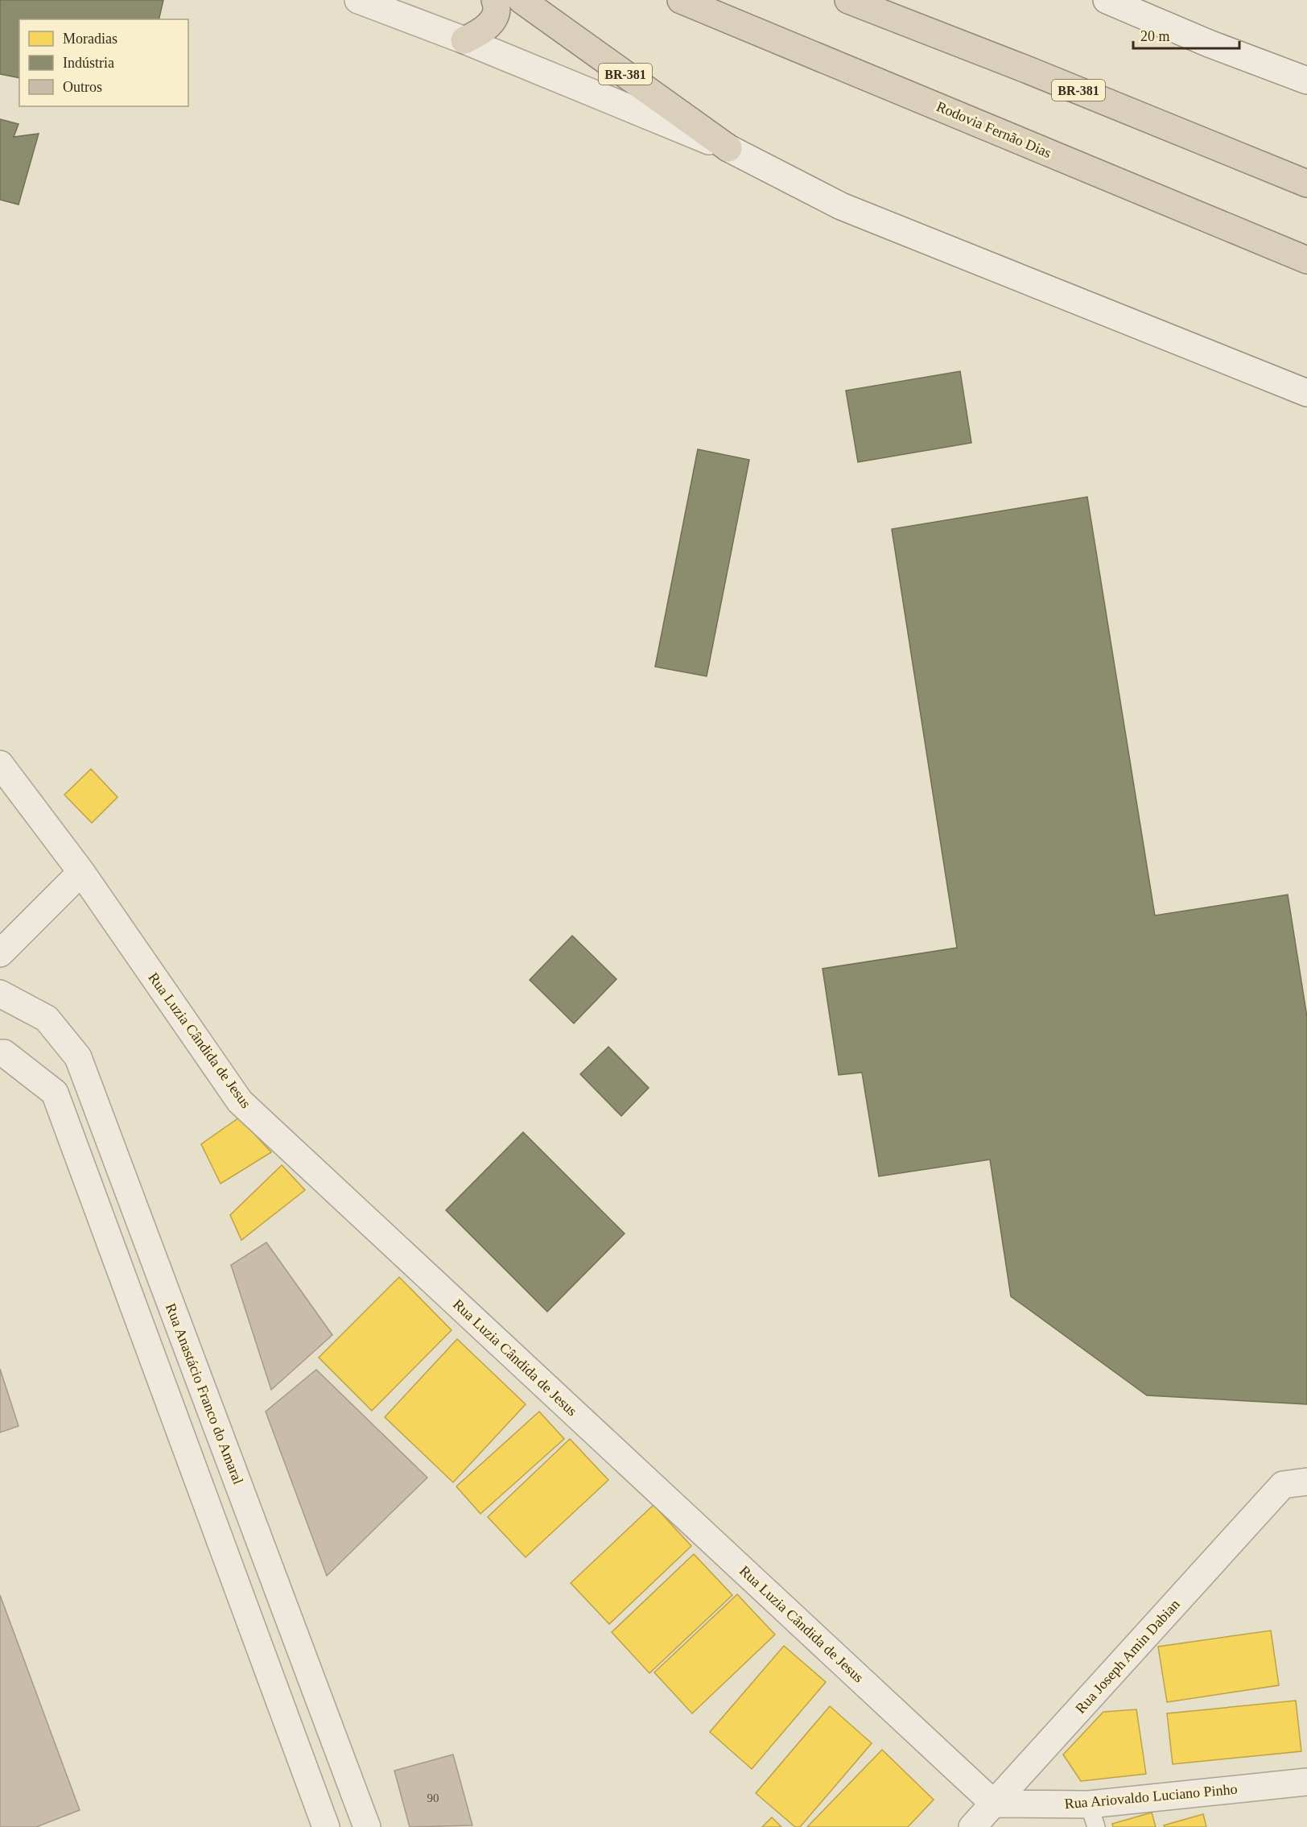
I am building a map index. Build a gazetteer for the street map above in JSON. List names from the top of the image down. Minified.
{"streets":{"highway":["BR-381","Rodovia Fernão Dias"],"street":["Rua Luzia Cândida de Jesus","Rua Anastácio Franco do Amaral","Rua Joseph Amin Dabian","Rua Ariovaldo Luciano Pinho"]},"crossings":[["Rua Luzia Cândida de Jesus","Rua Joseph Amin Dabian"],["Rua Luzia Cândida de Jesus","Rua Ariovaldo Luciano Pinho"],["Rua Joseph Amin Dabian","Rua Ariovaldo Luciano Pinho"]],"house_numbers":["90"],"legend":["Moradias","Indústria","Outros"],"scale_bar":"20 m"}
